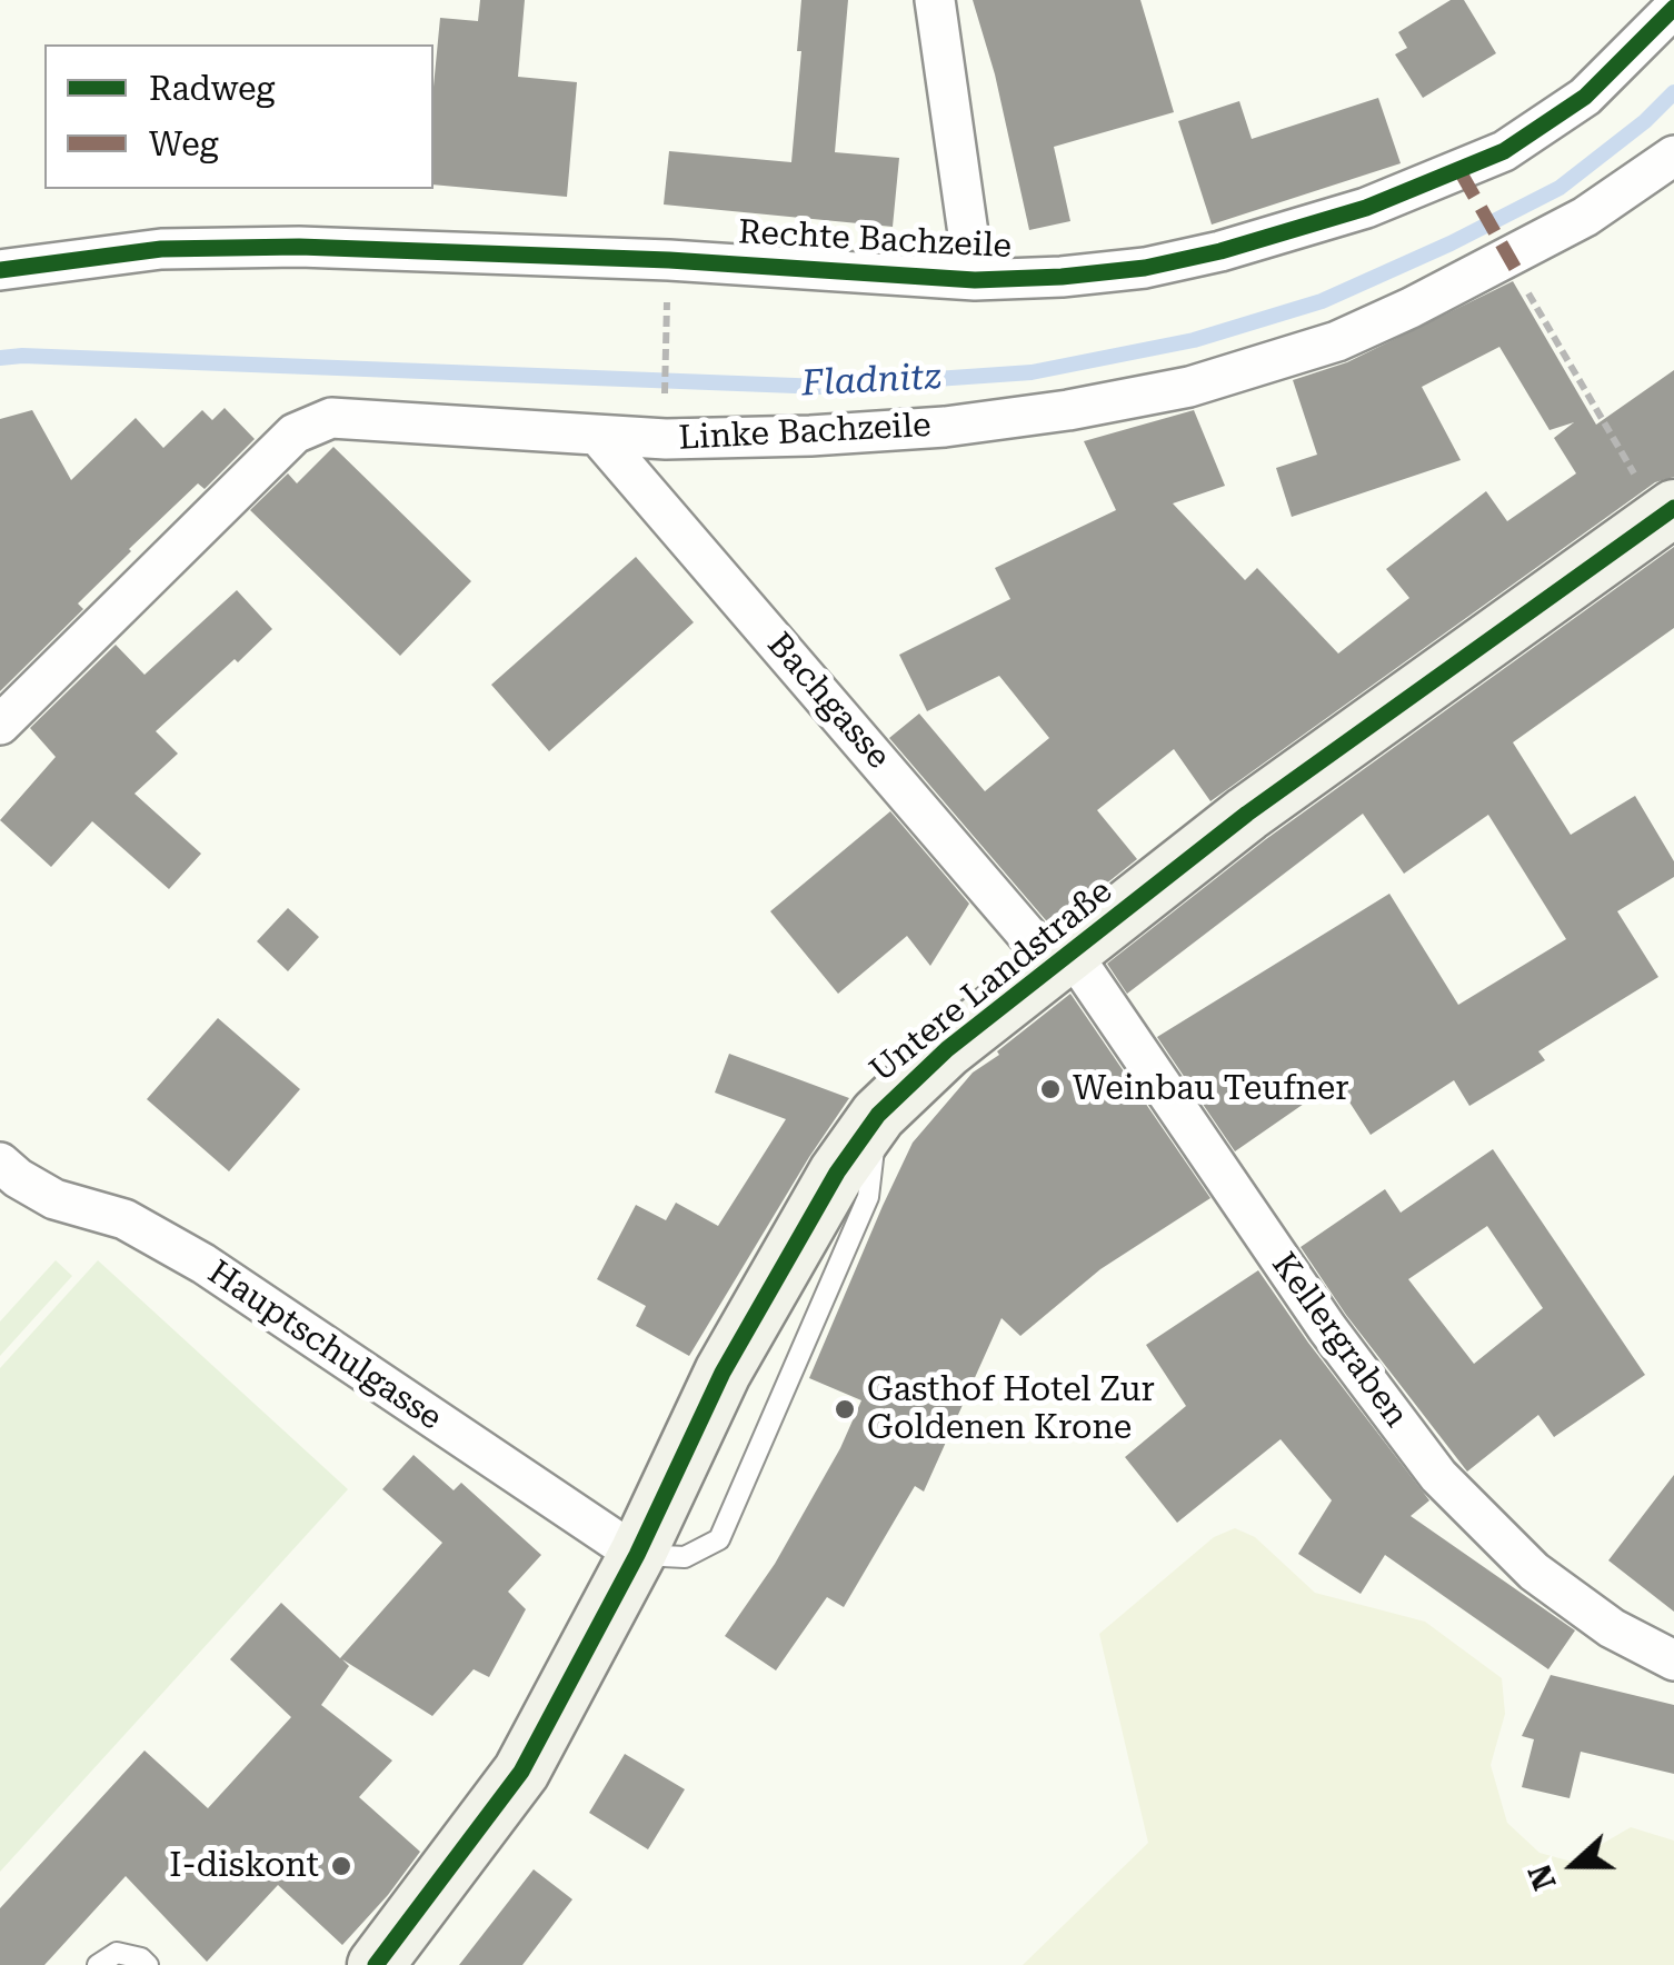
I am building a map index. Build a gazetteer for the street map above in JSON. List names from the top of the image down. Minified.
{"streets":{"street":["Rechte Bachzeile","Linke Bachzeile","Bachgasse","Untere Landstraße","Kellergraben","Hauptschulgasse"]},"crossings":[["Linke Bachzeile","Bachgasse"],["Bachgasse","Untere Landstraße"],["Bachgasse","Kellergraben"],["Untere Landstraße","Kellergraben"],["Untere Landstraße","Hauptschulgasse"]],"water":["Fladnitz"],"places":["Weinbau Teufner","Gasthof Hotel Zur Goldenen Krone","I-diskont"],"legend":["Radweg","Weg"],"north":"left"}
